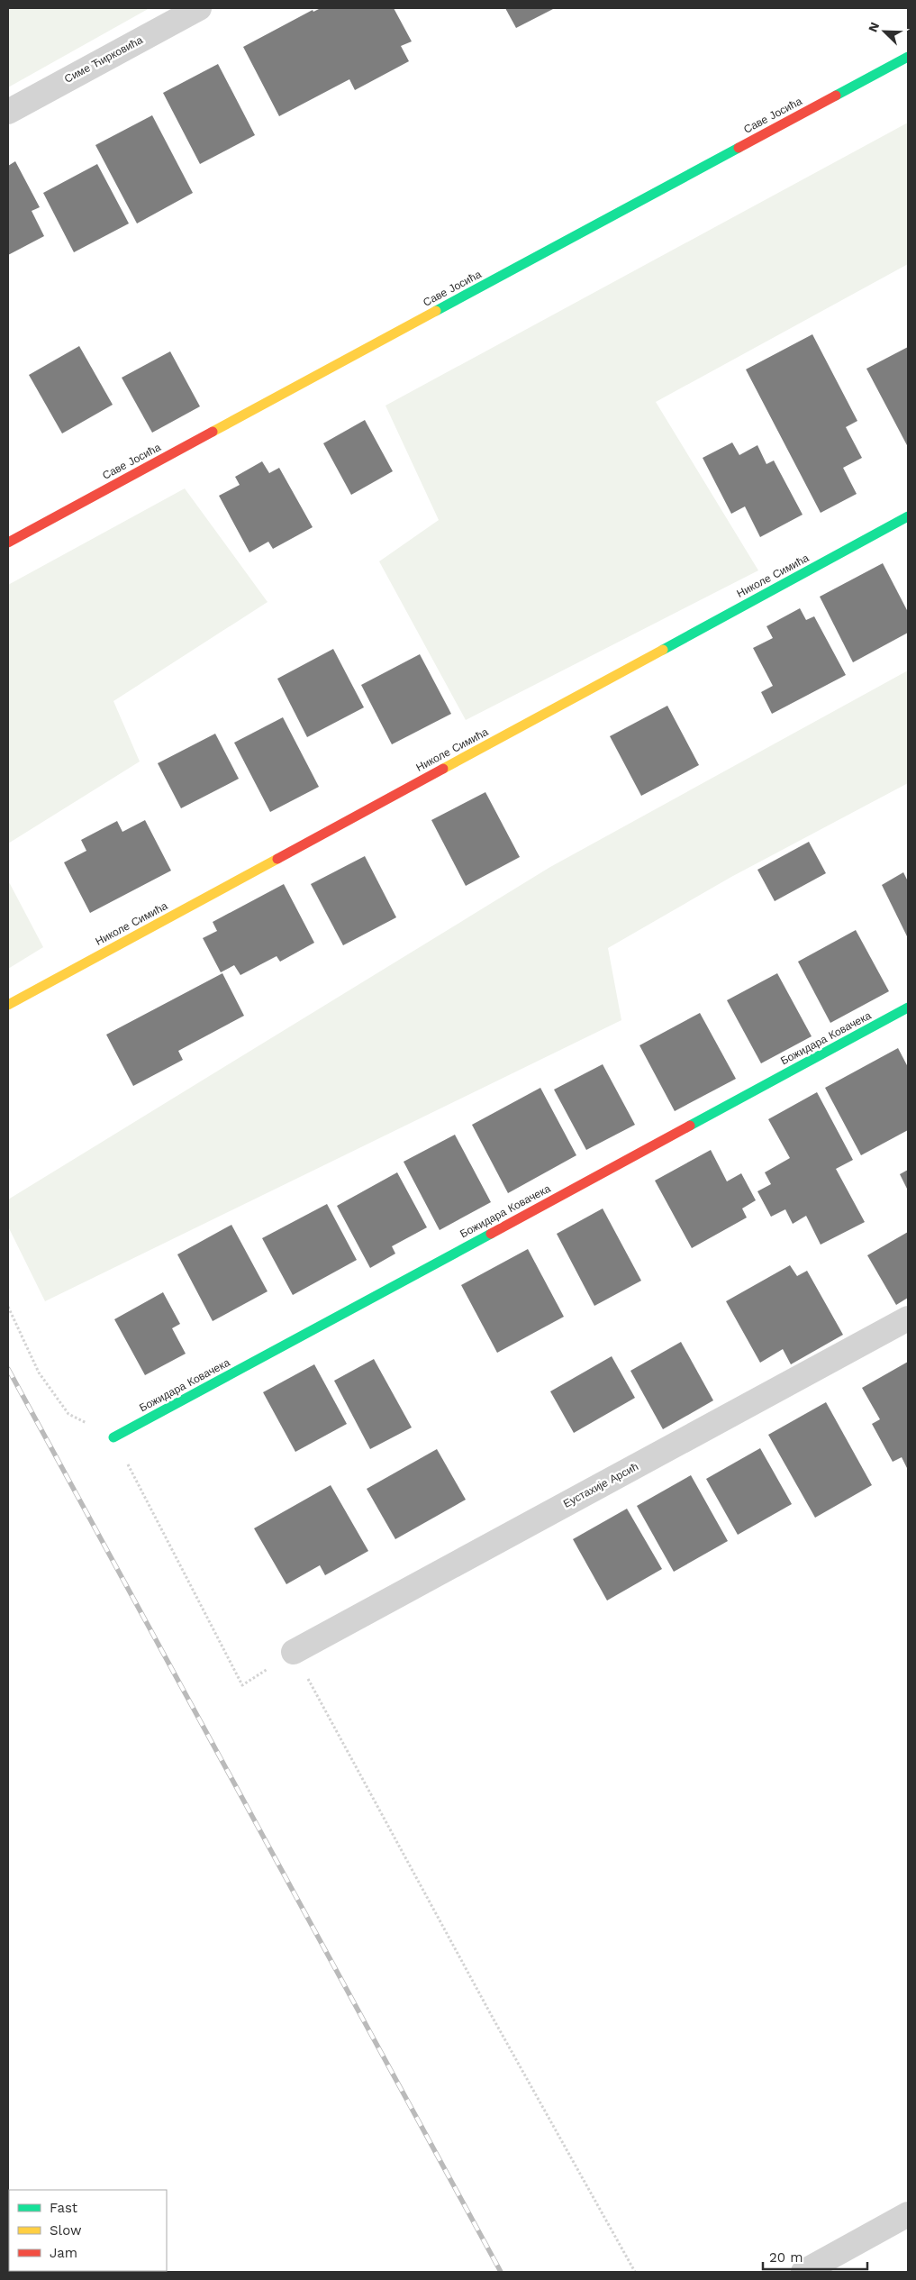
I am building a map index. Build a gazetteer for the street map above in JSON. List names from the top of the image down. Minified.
{"streets":{"street":["Симе Ћирковића","Саве Јосића","Николе Симића","Божидара Ковачека","Еустахије Арсић"]},"legend":["Fast","Slow","Jam"],"scale_bar":"20 m","north":"top left"}
